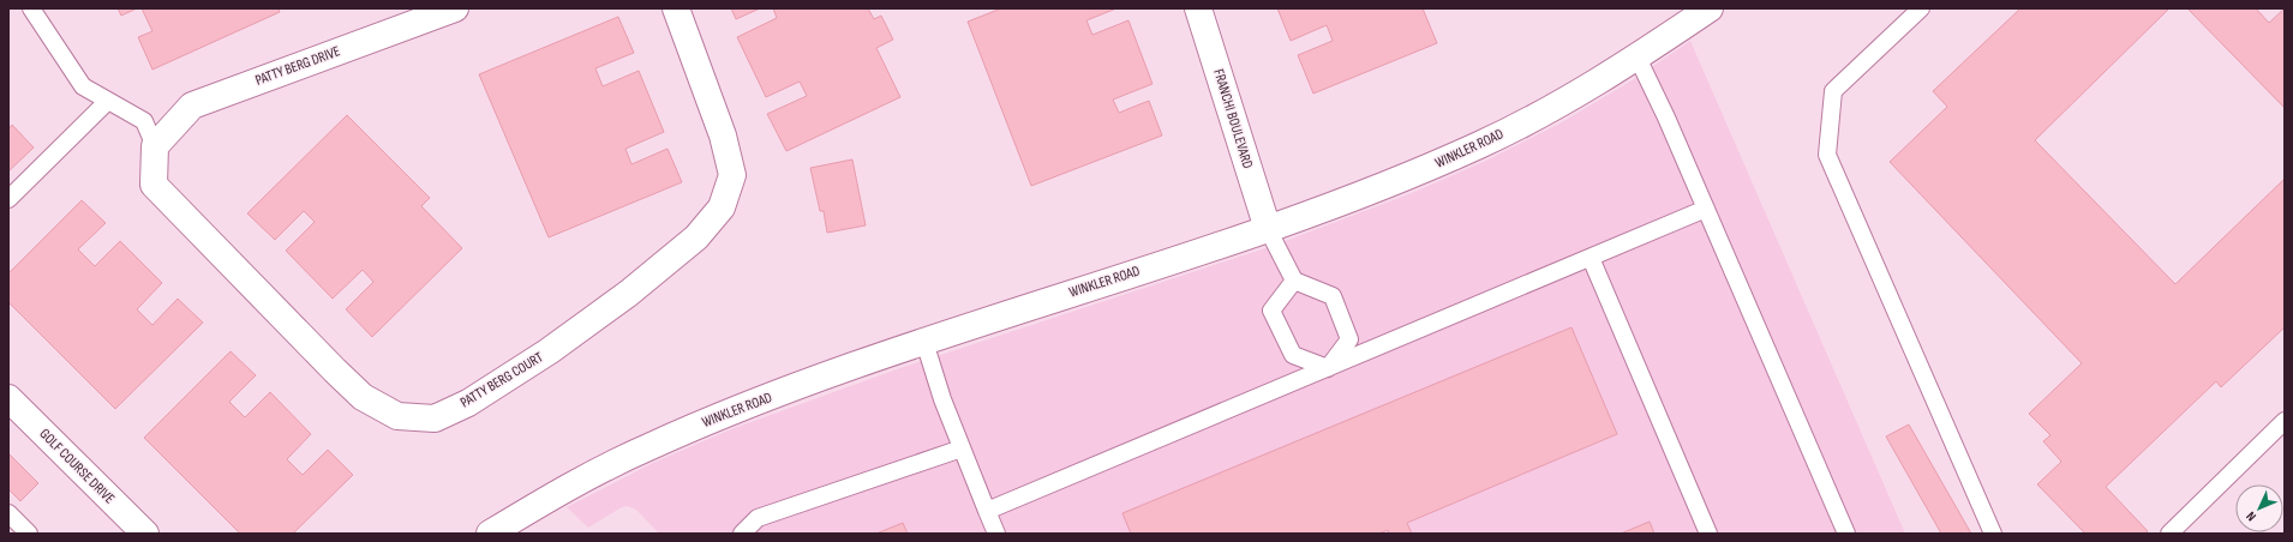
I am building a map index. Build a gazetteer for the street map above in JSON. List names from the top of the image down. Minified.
{"streets":{"street":["PATTY BERG DRIVE","FRANCHI BOULEVARD","WINKLER ROAD","PATTY BERG COURT","GOLF COURSE DRIVE"]},"crossings":[["PATTY BERG DRIVE","PATTY BERG COURT"],["FRANCHI BOULEVARD","WINKLER ROAD"]],"north":"bottom left"}
